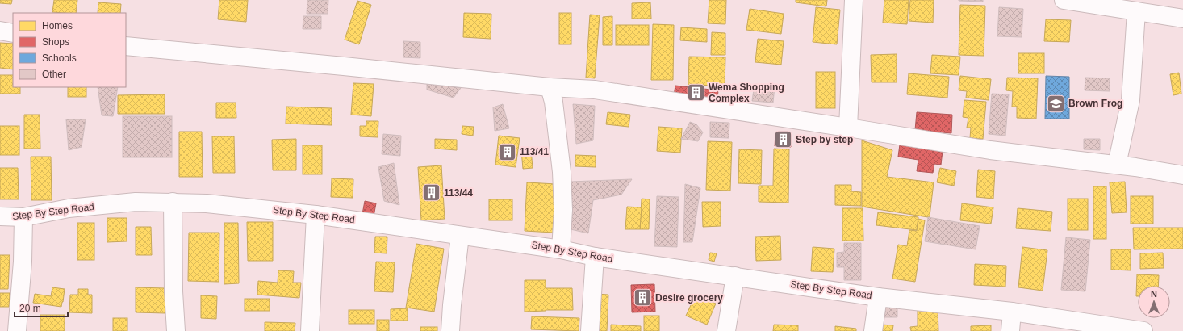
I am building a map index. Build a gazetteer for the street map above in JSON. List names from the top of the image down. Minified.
{"streets":{"street":["Step By Step Road"]},"places":{"building":["Wema Shopping Complex","Step by step","113/41","113/44","Desire grocery"],"school or university":["Brown Frog"]},"legend":["Homes","Shops","Schools","Other"],"scale_bar":"20 m","north":"top"}
